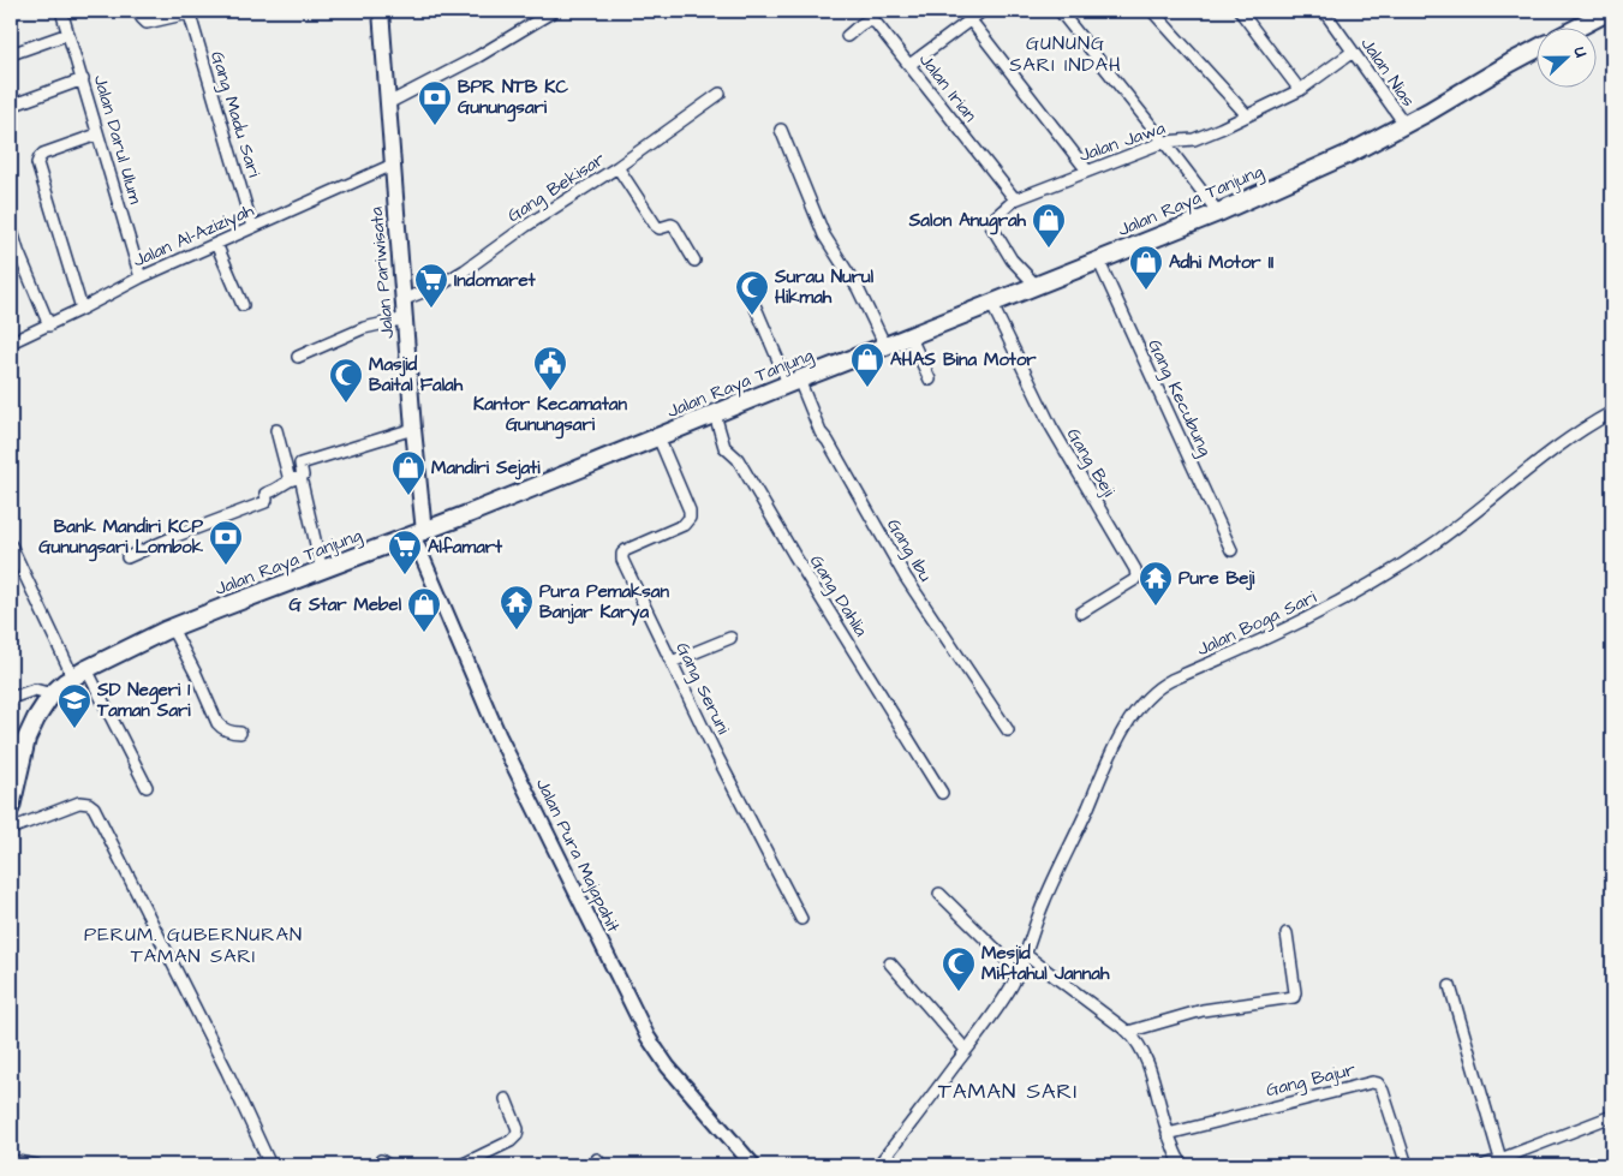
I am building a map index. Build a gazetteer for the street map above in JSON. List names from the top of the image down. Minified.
{"streets":{"main road":["Jalan Raya Tanjung","Jalan Pariwisata"],"street":["Jalan Nias","Jalan Irian","Gang Madu Sari","Jalan Darul Ulum","Jalan Jawa","Gang Bekisar","Jalan Al-Aziziyah","Gang Kecubung","Gang Beji","Gang Ibu","Gang Dahlia","Jalan Boga Sari","Gang Seruni","Jalan Pura Majapahit","Gang Bajur"]},"crossings":[["Jalan Nias","Jalan Jawa"],["Jalan Nias","Jalan Raya Tanjung"],["Jalan Irian","Jalan Jawa"],["Gang Madu Sari","Jalan Al-Aziziyah"],["Jalan Darul Ulum","Jalan Al-Aziziyah"],["Jalan Jawa","Jalan Raya Tanjung"],["Gang Bekisar","Jalan Pariwisata"],["Jalan Raya Tanjung","Jalan Pariwisata"],["Jalan Raya Tanjung","Gang Kecubung"],["Jalan Raya Tanjung","Gang Beji"],["Jalan Raya Tanjung","Gang Ibu"],["Jalan Raya Tanjung","Gang Dahlia"],["Jalan Raya Tanjung","Gang Seruni"],["Jalan Raya Tanjung","Jalan Pura Majapahit"],["Jalan Al-Aziziyah","Jalan Pariwisata"],["Jalan Pariwisata","Jalan Pura Majapahit"]],"districts":["GUNUNG SARI INDAH","PERUM. GUBERNURAN TAMAN SARI","TAMAN SARI"],"places":{"bank":["BPR NTB KC Gunungsari","Bank Mandiri KCP Gunungsari Lombok"],"shop":["Salon Anugrah","Adhi Motor II","AHAS Bina Motor","Mandiri Sejati","G Star Mebel"],"supermarket":["Indomaret","Alfamart"],"mosque":["Surau Nurul Hikmah","Masjid Baital Falah","Mesjid Miftahul Jannah"],"public building":["Kantor Kecamatan Gunungsari"],"temple":["Pure Beji","Pura Pemaksan Banjar Karya"],"school or university":["SD Negeri 1 Taman Sari"]},"north":"right"}
